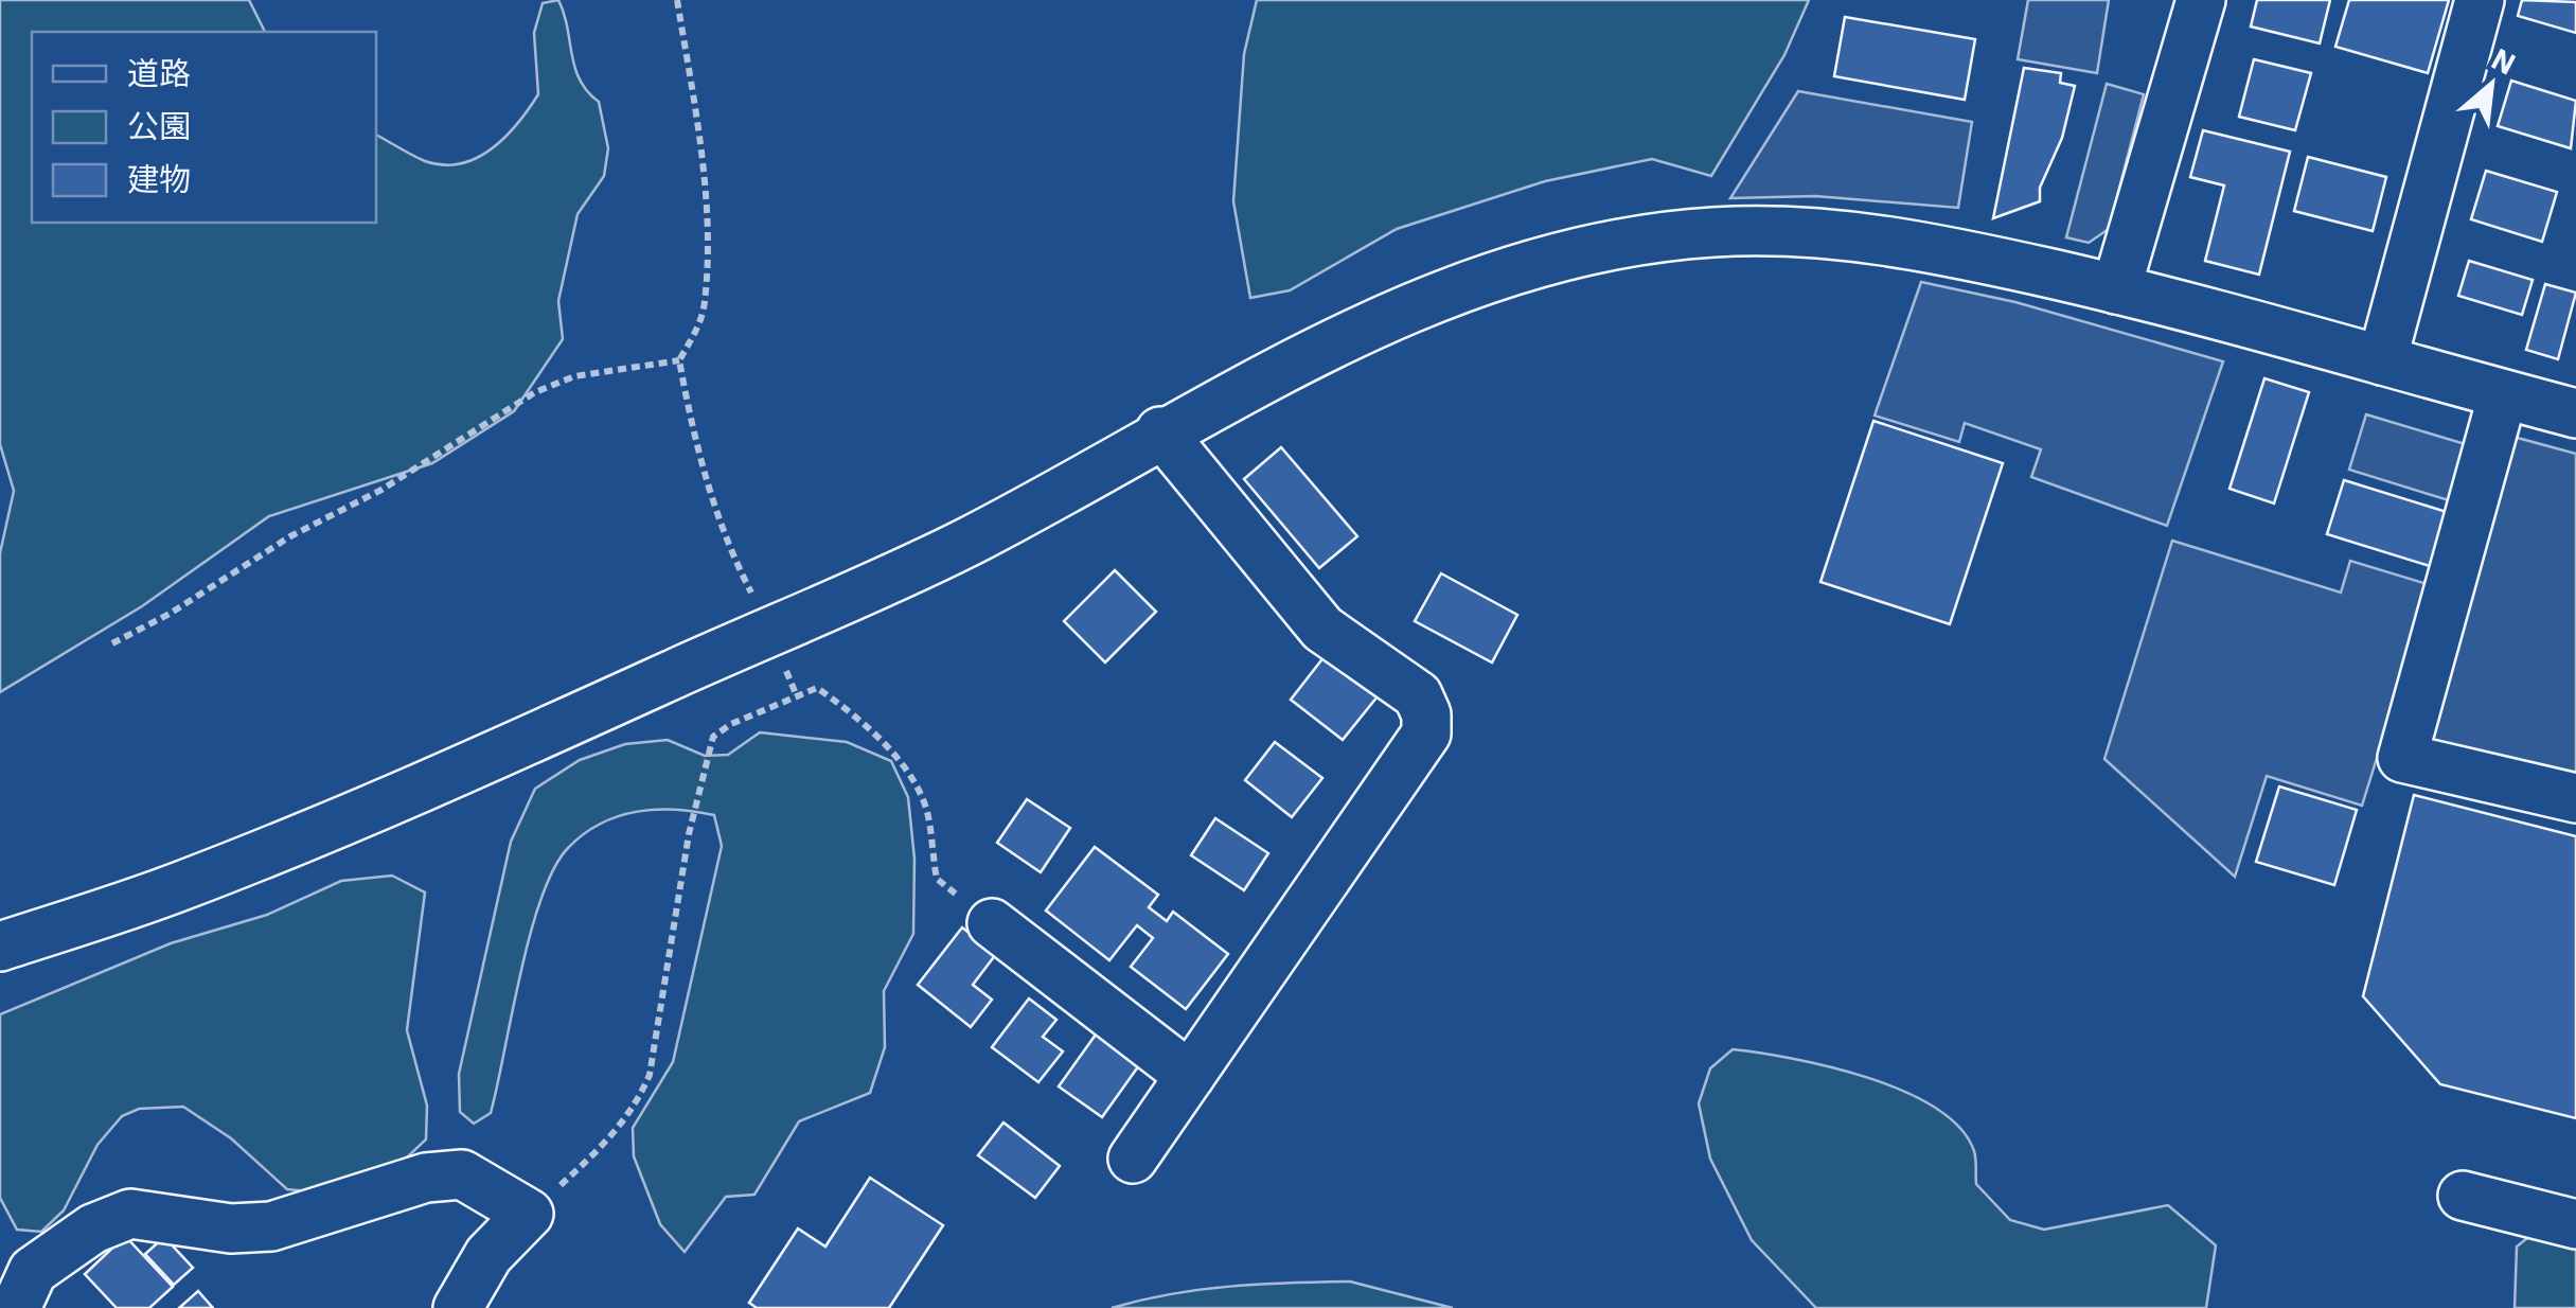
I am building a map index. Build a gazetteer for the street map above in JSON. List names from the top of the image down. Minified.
{"legend":["道路","公園","建物"],"north":"top right"}
